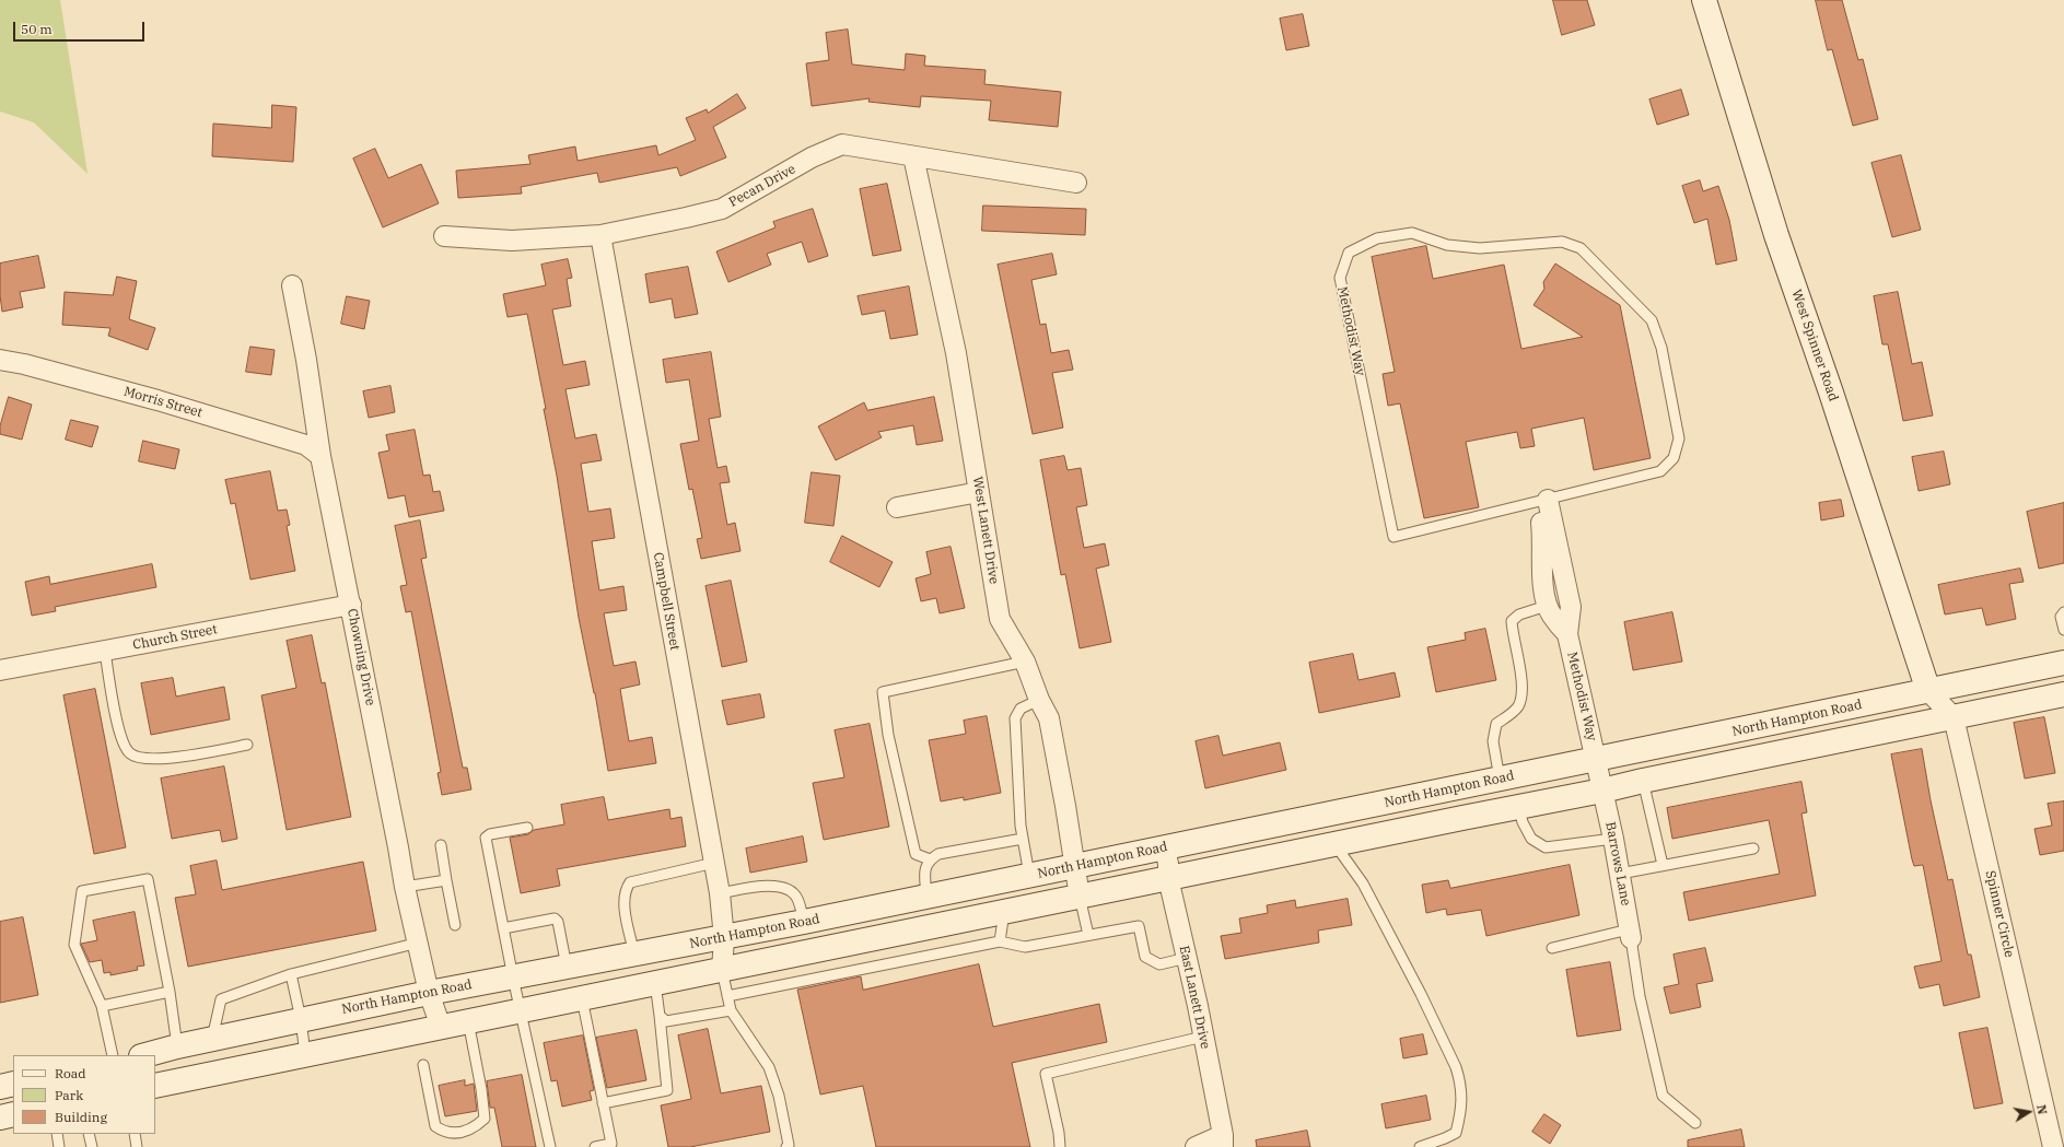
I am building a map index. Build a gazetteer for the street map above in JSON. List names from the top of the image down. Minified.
{"streets":{"main road":["West Spinner Road","North Hampton Road"],"street":["Pecan Drive","Methodist Way","Morris Street","West Lanett Drive","Campbell Street","Church Street","Chowning Drive","Barrows Lane","Spinner Circle","East Lanett Drive"]},"crossings":[["Pecan Drive","West Lanett Drive"],["Pecan Drive","Campbell Street"],["Methodist Way","North Hampton Road"],["Methodist Way","Barrows Lane"],["West Spinner Road","North Hampton Road"],["Morris Street","Chowning Drive"],["West Lanett Drive","North Hampton Road"],["Campbell Street","North Hampton Road"],["Church Street","Chowning Drive"],["Chowning Drive","North Hampton Road"],["North Hampton Road","East Lanett Drive"]],"legend":["Road","Park","Building"],"scale_bar":"50 m","north":"right"}
